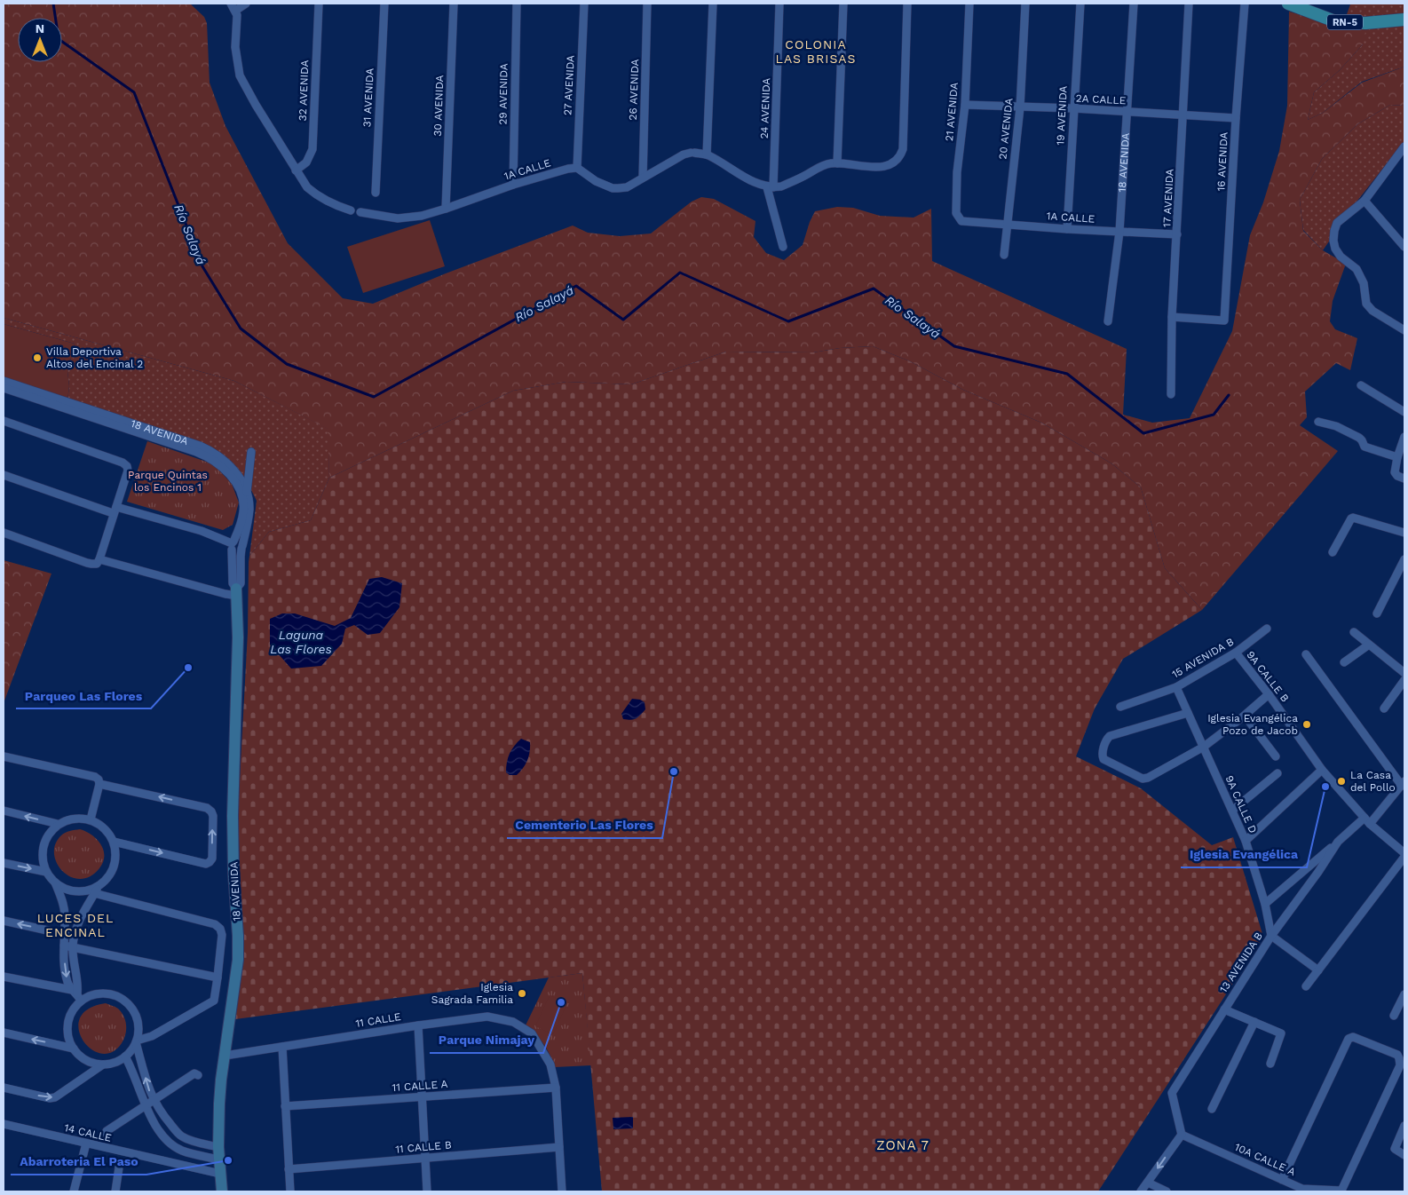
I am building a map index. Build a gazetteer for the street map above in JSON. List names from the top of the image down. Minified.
{"streets":{"main road":["RN-5"],"street":["27 AVENIDA","26 AVENIDA","32 AVENIDA","29 AVENIDA","31 AVENIDA","2A CALLE","30 AVENIDA","24 AVENIDA","21 AVENIDA","19 AVENIDA","20 AVENIDA","16 AVENIDA","18 AVENIDA","1A CALLE","17 AVENIDA","15 AVENIDA B","9A CALLE B","9A CALLE D","13 AVENIDA B","11 CALLE","11 CALLE A","14 CALLE","11 CALLE B","10A CALLE A"]},"crossings":[["27 AVENIDA","1A CALLE"],["29 AVENIDA","1A CALLE"],["2A CALLE","21 AVENIDA"],["2A CALLE","19 AVENIDA"],["2A CALLE","20 AVENIDA"],["2A CALLE","16 AVENIDA"],["2A CALLE","18 AVENIDA"],["2A CALLE","17 AVENIDA"],["30 AVENIDA","1A CALLE"],["21 AVENIDA","1A CALLE"],["19 AVENIDA","1A CALLE"],["20 AVENIDA","1A CALLE"],["16 AVENIDA","17 AVENIDA"],["18 AVENIDA","1A CALLE"],["18 AVENIDA","11 CALLE"],["18 AVENIDA","14 CALLE"],["1A CALLE","17 AVENIDA"],["15 AVENIDA B","9A CALLE B"],["15 AVENIDA B","9A CALLE D"],["9A CALLE B","13 AVENIDA B"],["9A CALLE D","13 AVENIDA B"],["13 AVENIDA B","10A CALLE A"],["11 CALLE","11 CALLE A"]],"districts":["COLONIA LAS BRISAS","LUCES DEL ENCINAL","ZONA 7"],"water":["Río Salayá","Laguna Las Flores"],"parks":["Parque Quintas los Encinos 1"],"places":["Villa Deportiva Altos del Encinal 2","Parqueo Las Flores","Iglesia Evangélica Pozo de Jacob","Cementerio Las Flores","La Casa del Pollo","Iglesia Evangélica","Iglesia Sagrada Familia","Parque Nimajay","Abarroteria El Paso"],"north":"top"}
